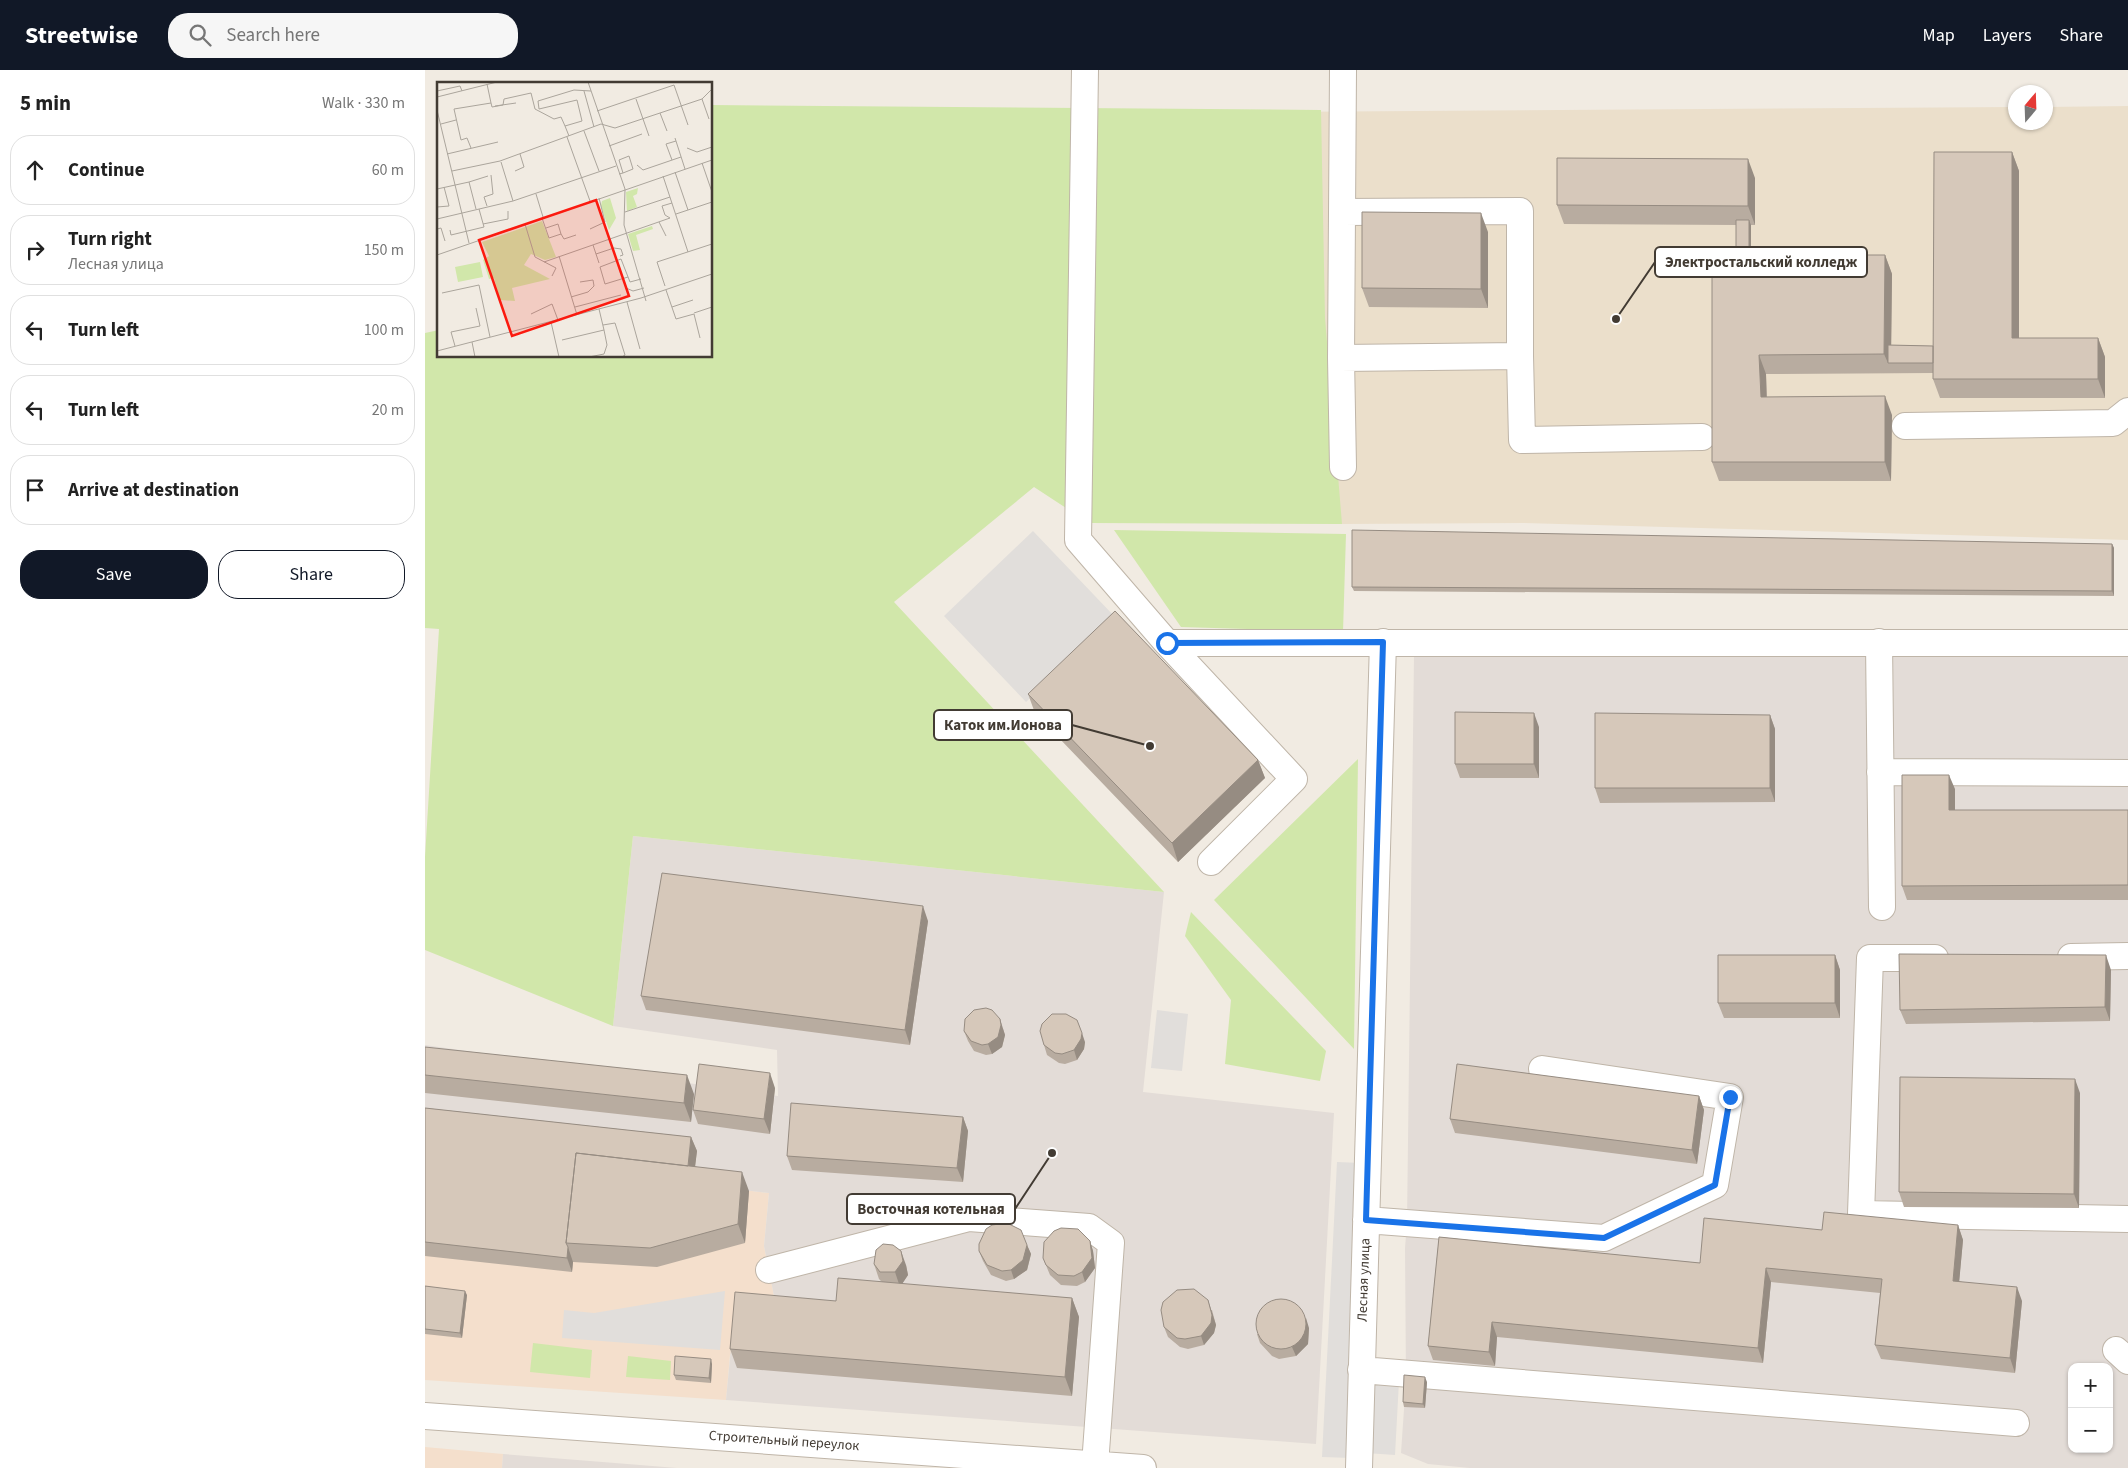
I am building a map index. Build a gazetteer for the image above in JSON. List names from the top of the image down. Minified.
{"streets":{"street":["Лесная улица","Строительный переулок"]},"places":["Электростальский колледж","Каток им.Ионова","Восточная котельная"],"north":"top","page":{"header":"Streetwise","search":"Search here","nav":["Map","Layers","Share"],"heading":["5 min","Walk · 330 m"],"list":[["Continue","60 m"],["Turn right","Лесная улица","150 m"],["Turn left","100 m"],["Turn left","20 m"],"Arrive at destination"],"buttons":["Save","Share"],"map_buttons":["+","−"]}}
